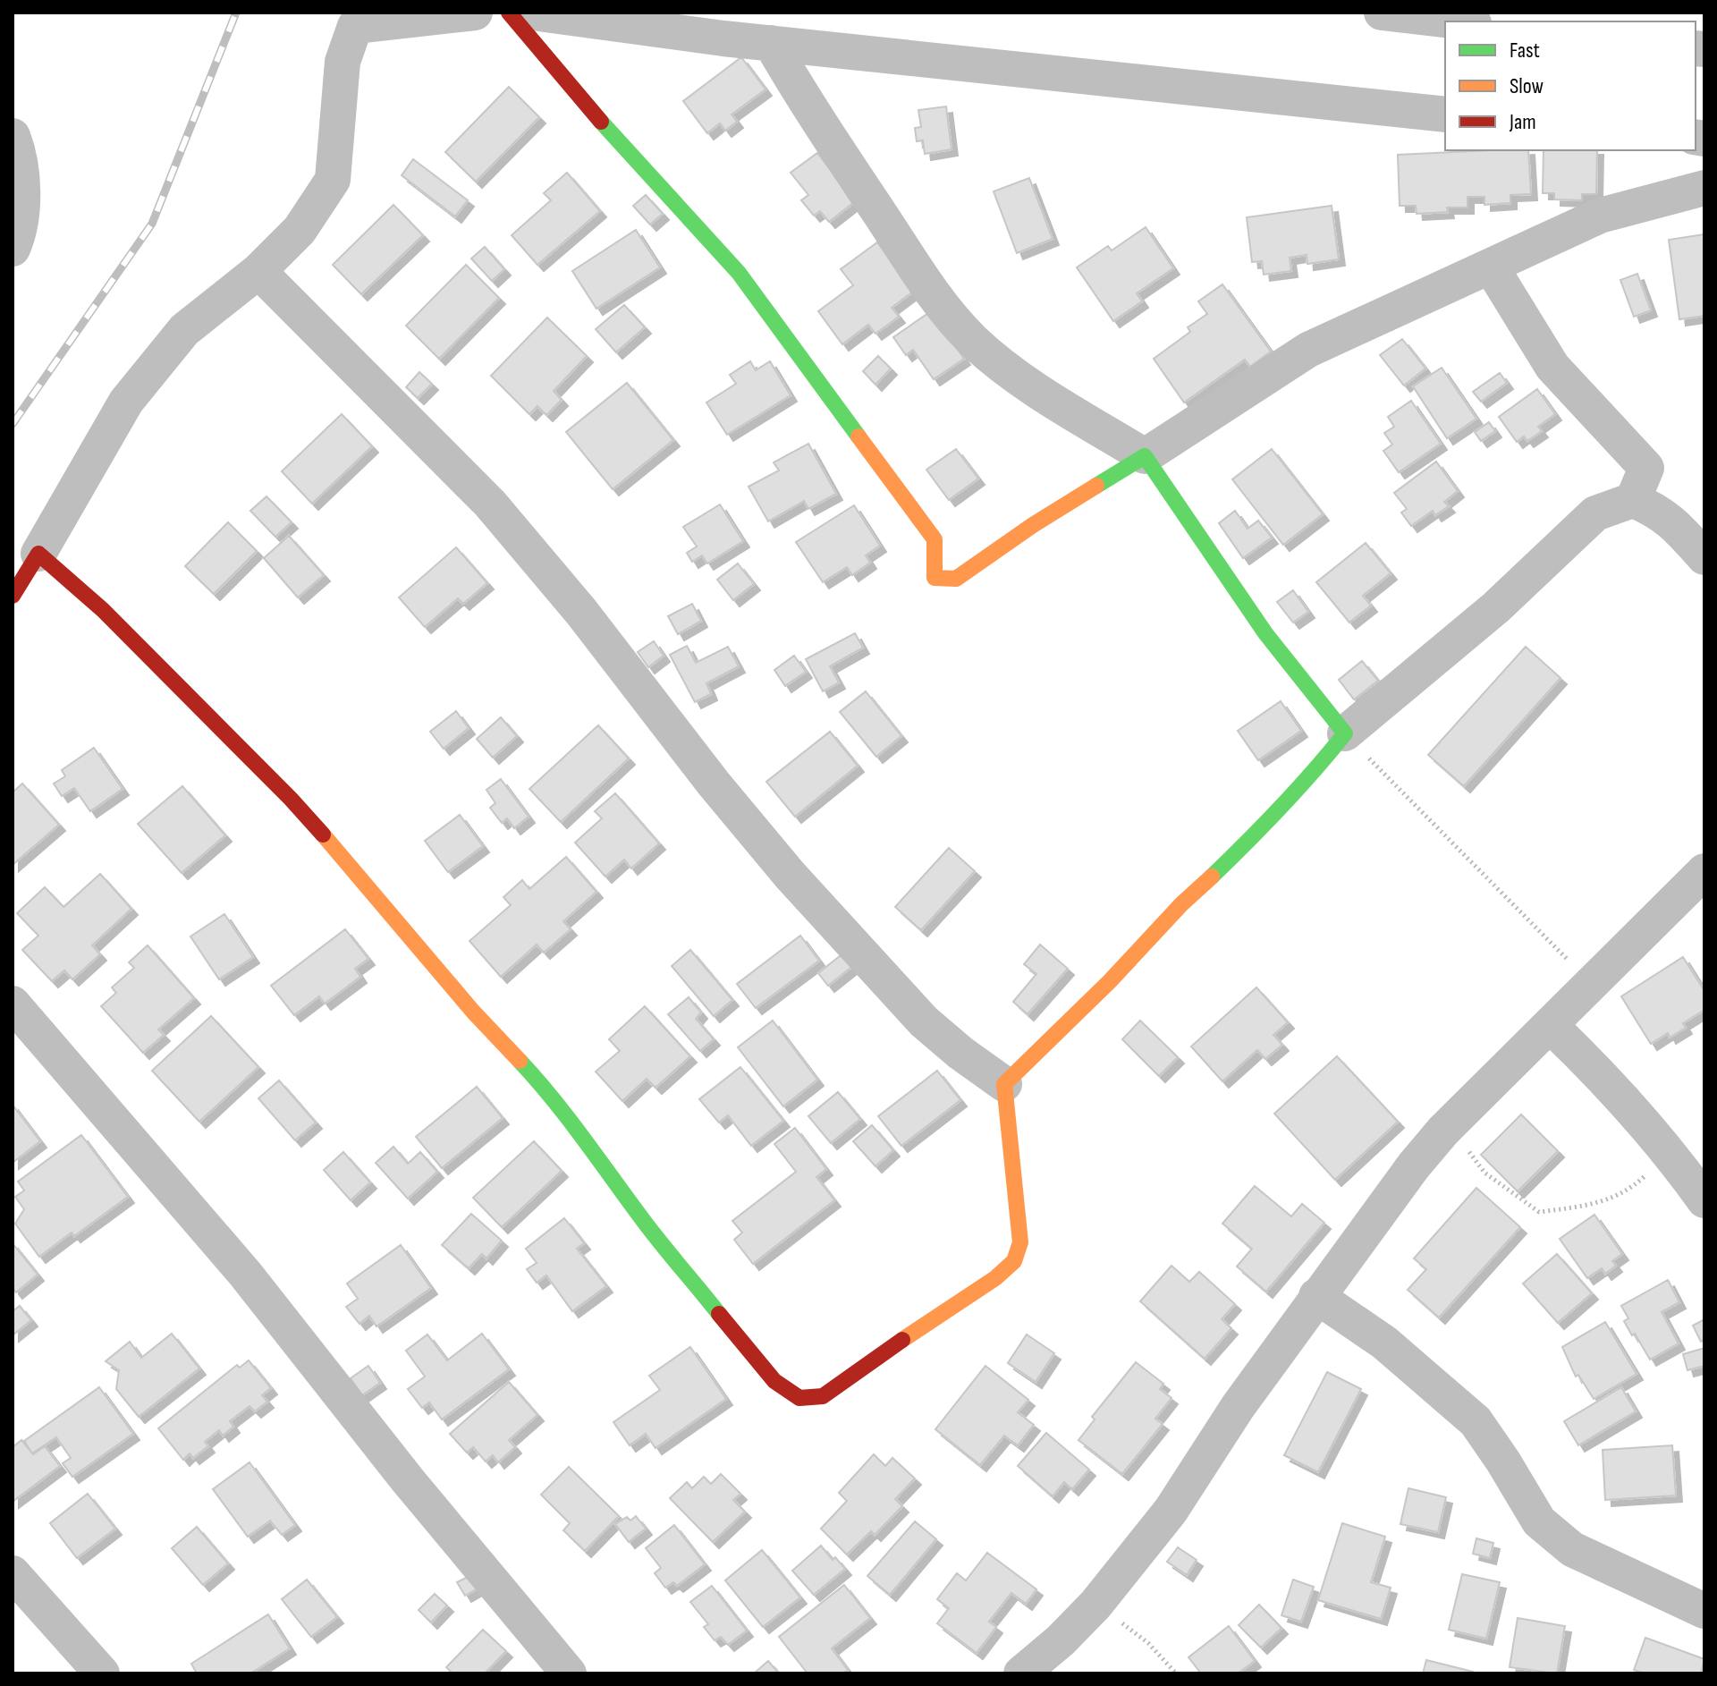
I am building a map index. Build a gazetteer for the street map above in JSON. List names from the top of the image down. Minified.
{"legend":["Fast","Slow","Jam"]}
